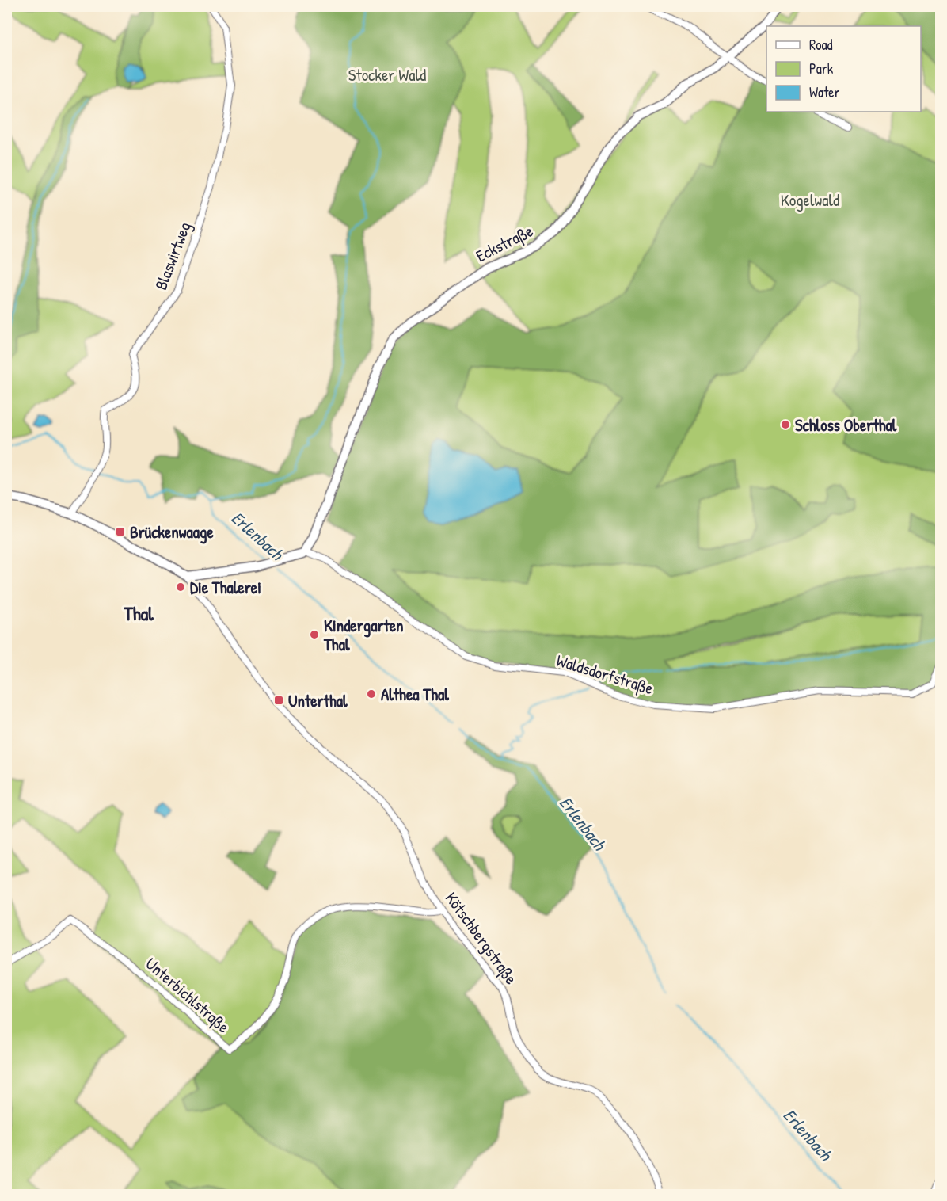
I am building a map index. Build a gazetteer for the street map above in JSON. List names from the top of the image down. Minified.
{"streets":{"street":["Eckstraße","Blaswirtweg","Waldsdorfstraße","Kötschbergstraße","Unterbichlstraße"]},"crossings":[["Eckstraße","Waldsdorfstraße"],["Kötschbergstraße","Unterbichlstraße"]],"districts":["Thal"],"water":["Erlenbach"],"parks":["Stocker Wald","Kogelwald"],"places":{"other":["Schloss Oberthal","Die Thalerei","Kindergarten Thal","Althea Thal"],"transit":["Brückenwaage","Unterthal"]},"legend":["Road","Park","Water"]}
